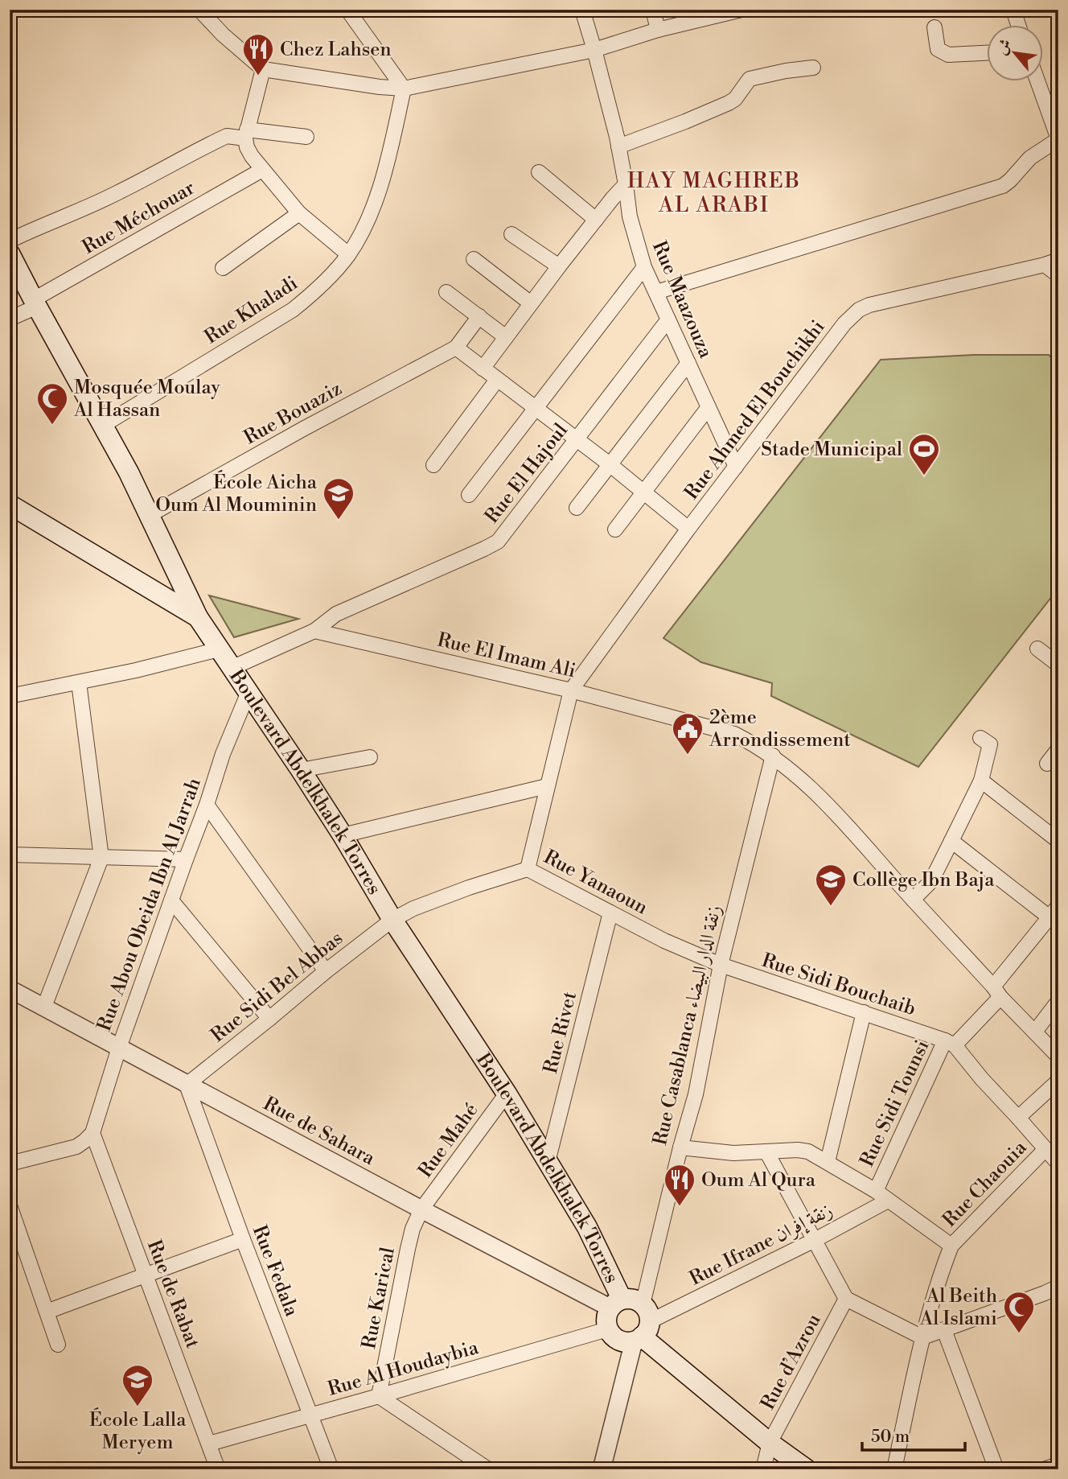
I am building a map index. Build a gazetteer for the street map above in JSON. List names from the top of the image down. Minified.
{"streets":{"main road":["Boulevard Abdelkhalek Torres"],"street":["Rue Méchouar","Rue Maazouza","Rue Khaladi","Rue Ahmed El Bouchikhi","Rue Bouaziz","Rue El Hajoul","Rue El Imam Ali","Rue Yanaoun","Rue Abou Obeida Ibn Al Jarrah","Rue Sidi Bouchaib","Rue Sidi Bel Abbas","Rue Casablanca زنقة الدار البيضاء","Rue Rivet","Rue Sidi Tounsi","Rue de Sahara","Rue Mahé","Rue Chaouia","Rue Ifrane زنقة إفران","Rue Fedala","Rue de Rabat","Rue Karical","Rue d’Azrou","Rue Al Houdaybia"]},"crossings":[["Rue Méchouar","Boulevard Abdelkhalek Torres"],["Rue Maazouza","Rue Ahmed El Bouchikhi"],["Rue Maazouza","Rue El Hajoul"],["Rue Khaladi","Boulevard Abdelkhalek Torres"],["Rue Ahmed El Bouchikhi","Rue El Imam Ali"],["Rue Ahmed El Bouchikhi","Rue Yanaoun"],["Rue Bouaziz","Boulevard Abdelkhalek Torres"],["Rue El Hajoul","Rue El Imam Ali"],["Rue El Imam Ali","Rue Yanaoun"],["Rue El Imam Ali","Rue Casablanca زنقة الدار البيضاء"],["Rue El Imam Ali","Rue Sidi Tounsi"],["Boulevard Abdelkhalek Torres","Rue Abou Obeida Ibn Al Jarrah"],["Boulevard Abdelkhalek Torres","Rue Sidi Bel Abbas"],["Boulevard Abdelkhalek Torres","Rue Casablanca زنقة الدار البيضاء"],["Boulevard Abdelkhalek Torres","Rue Rivet"],["Boulevard Abdelkhalek Torres","Rue de Sahara"],["Boulevard Abdelkhalek Torres","Rue Mahé"],["Boulevard Abdelkhalek Torres","Rue Ifrane زنقة إفران"],["Boulevard Abdelkhalek Torres","Rue Al Houdaybia"],["Rue Yanaoun","Rue Sidi Bouchaib"],["Rue Yanaoun","Rue Sidi Bel Abbas"],["Rue Yanaoun","Rue Casablanca زنقة الدار البيضاء"],["Rue Yanaoun","Rue Rivet"],["Rue Abou Obeida Ibn Al Jarrah","Rue de Sahara"],["Rue Abou Obeida Ibn Al Jarrah","Rue de Rabat"],["Rue Sidi Bouchaib","Rue Casablanca زنقة الدار البيضاء"],["Rue Sidi Bouchaib","Rue Sidi Tounsi"],["Rue Sidi Bel Abbas","Rue de Sahara"],["Rue Sidi Bel Abbas","Rue Fedala"],["Rue Casablanca زنقة الدار البيضاء","Rue de Sahara"],["Rue Casablanca زنقة الدار البيضاء","Rue Ifrane زنقة إفران"],["Rue Casablanca زنقة الدار البيضاء","Rue Al Houdaybia"],["Rue de Sahara","Rue Mahé"],["Rue de Sahara","Rue Ifrane زنقة إفران"],["Rue de Sahara","Rue Fedala"],["Rue de Sahara","Rue Karical"],["Rue de Sahara","Rue Al Houdaybia"],["Rue Mahé","Rue Karical"],["Rue Ifrane زنقة إفران","Rue Al Houdaybia"],["Rue Fedala","Rue Al Houdaybia"],["Rue de Rabat","Rue Al Houdaybia"],["Rue Karical","Rue Al Houdaybia"]],"districts":["HAY MAGHREB AL ARABI"],"places":{"restaurant":["Chez Lahsen","Oum Al Qura"],"mosque":["Mosquée Moulay Al Hassan","Al Beith Al Islami"],"sports":["Stade Municipal"],"school or university":["École Aicha Oum Al Mouminin","Collège Ibn Baja","École Lalla Meryem"],"public building":["2ème Arrondissement"]},"scale_bar":"50 m","north":"top left"}
